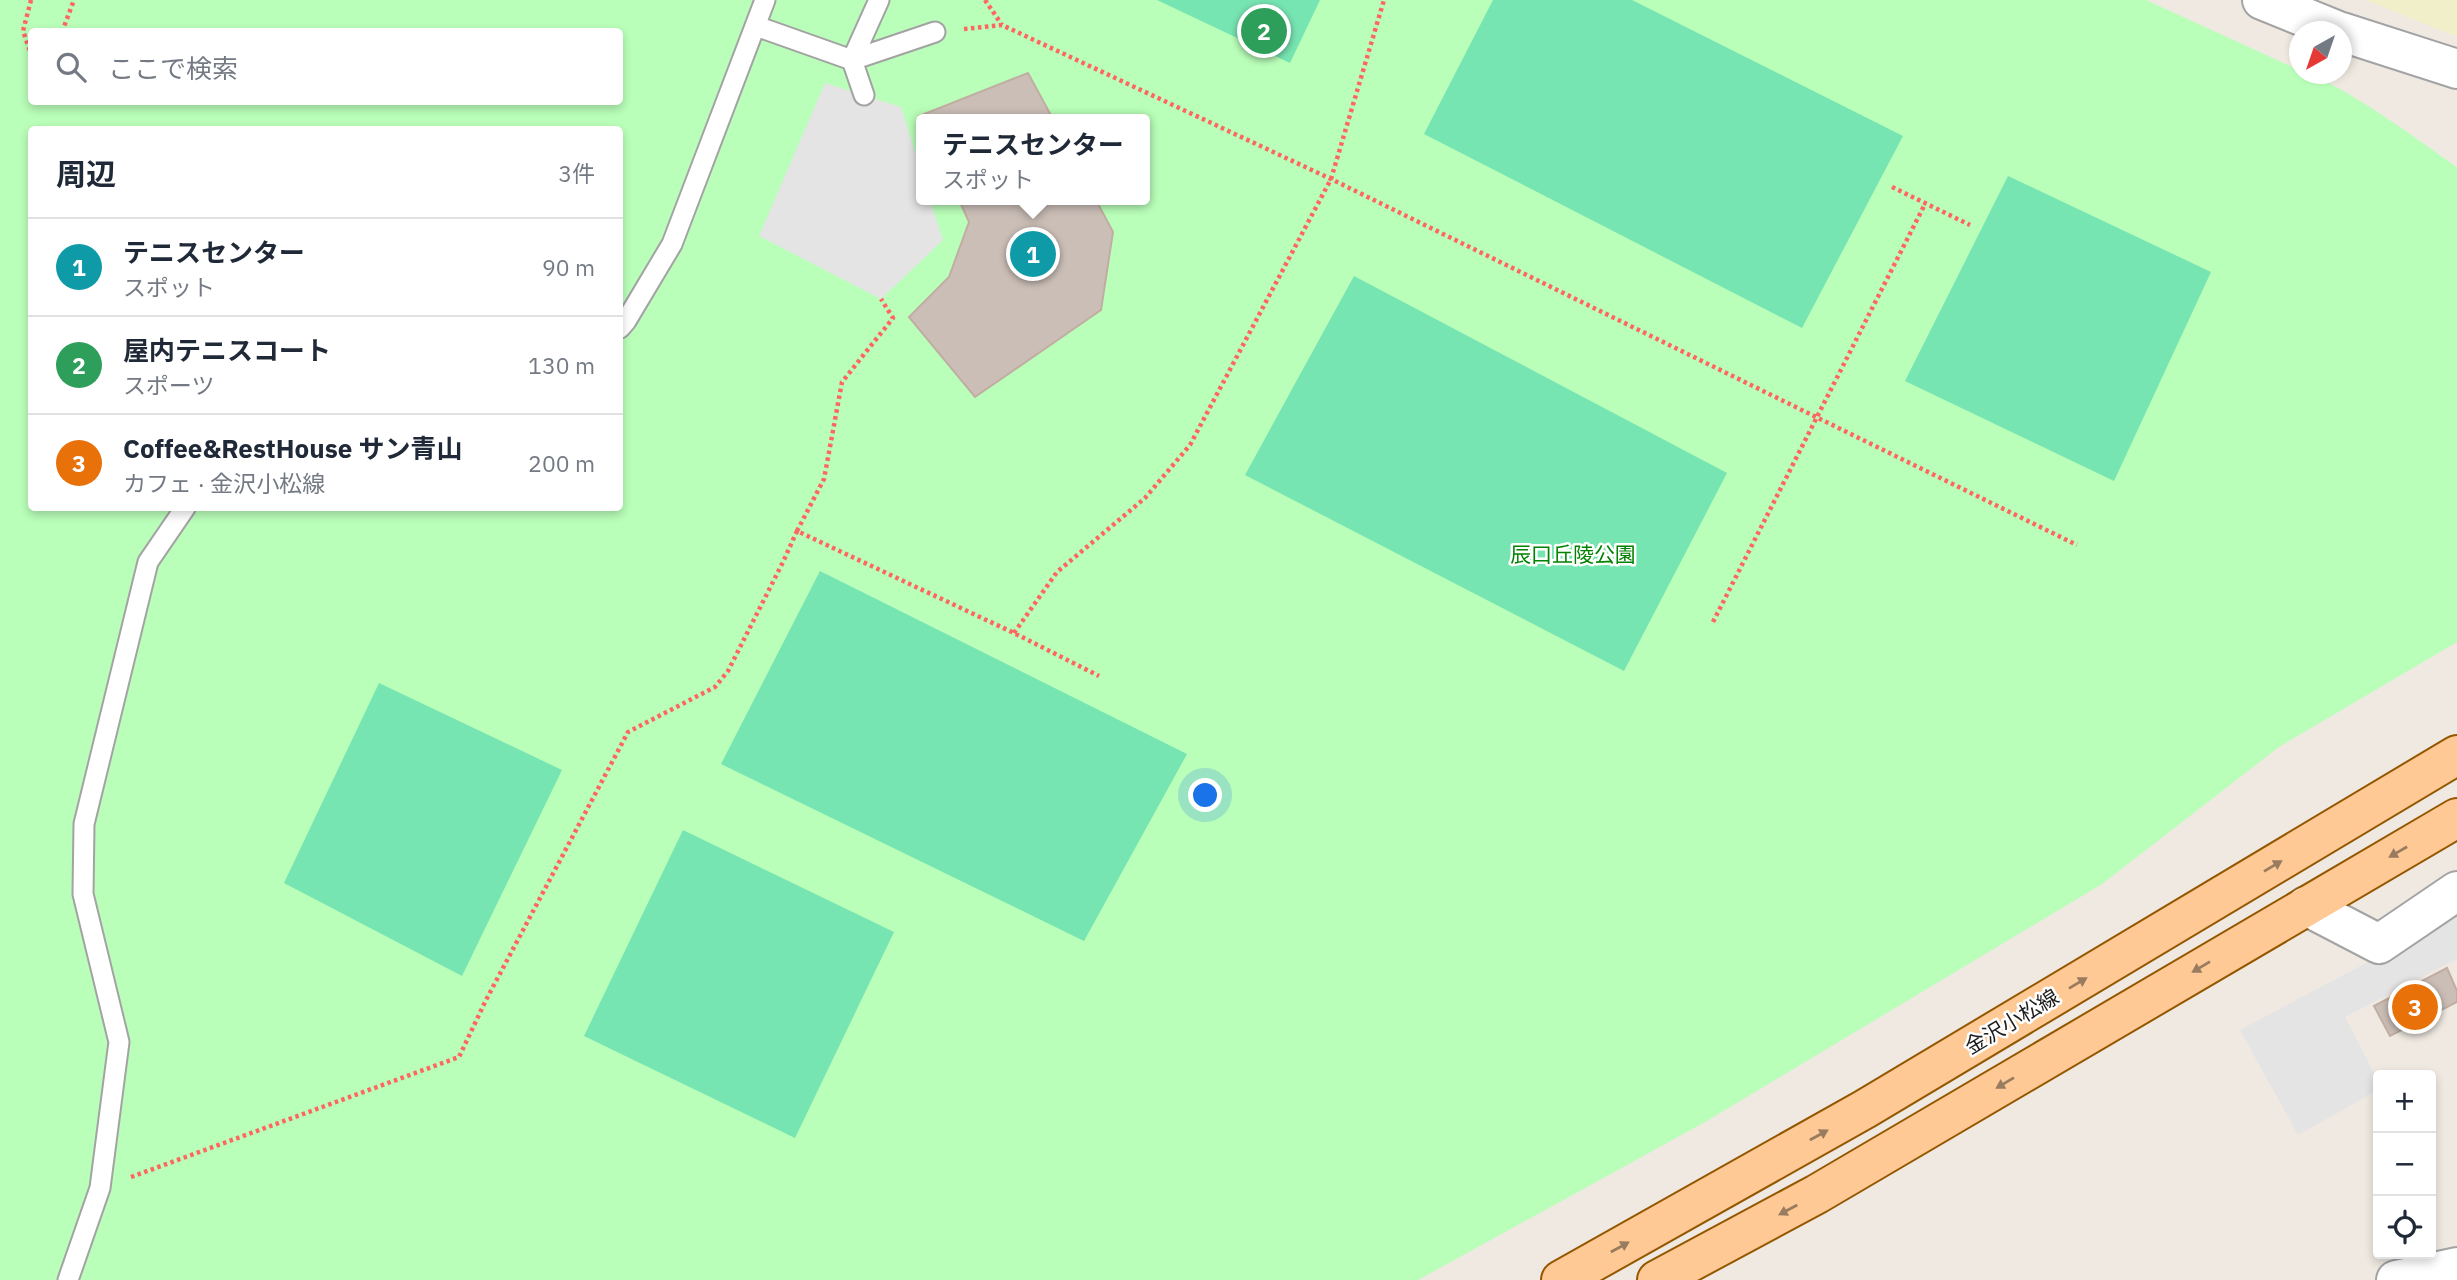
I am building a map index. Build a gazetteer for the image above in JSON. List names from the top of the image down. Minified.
{"streets":{"main road":["金沢小松線"]},"parks":["辰口丘陵公園"],"north":"bottom left","page":{"pins":["2","1","3"],"search":"ここで検索","popup":["テニスセンター","スポット"],"heading":["周辺","3件"],"list":[{"mark":"1","name":"テニスセンター","note":"スポット","value":"90 m"},{"mark":"2","name":"屋内テニスコート","note":"スポーツ","value":"130 m"},{"mark":"3","name":"Coffee&RestHouse サン青山","note":"カフェ · 金沢小松線","value":"200 m"}],"map_buttons":["+","−"]}}
